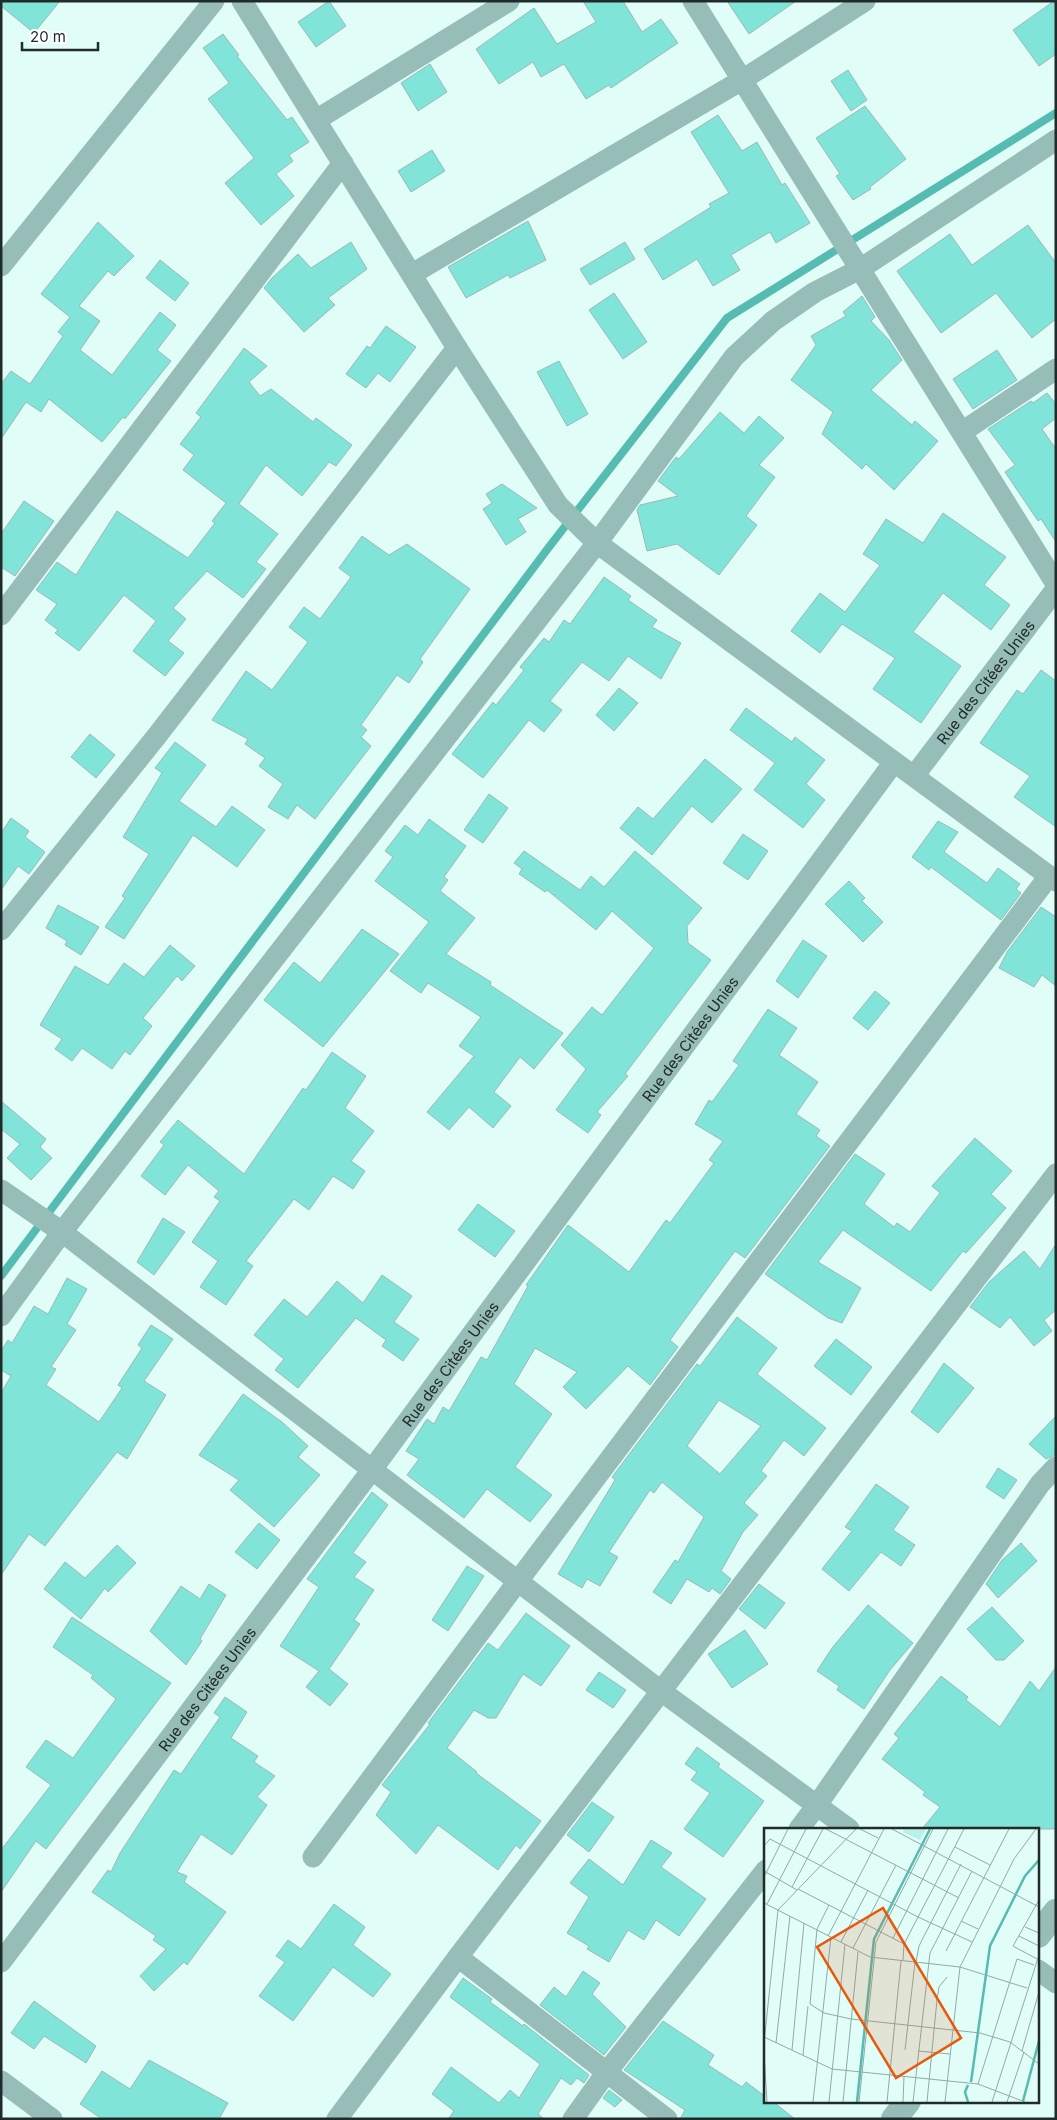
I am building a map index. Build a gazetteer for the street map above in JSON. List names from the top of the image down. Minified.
{"streets":{"street":["Rue des Citées Unies"]},"scale_bar":"20 m"}
